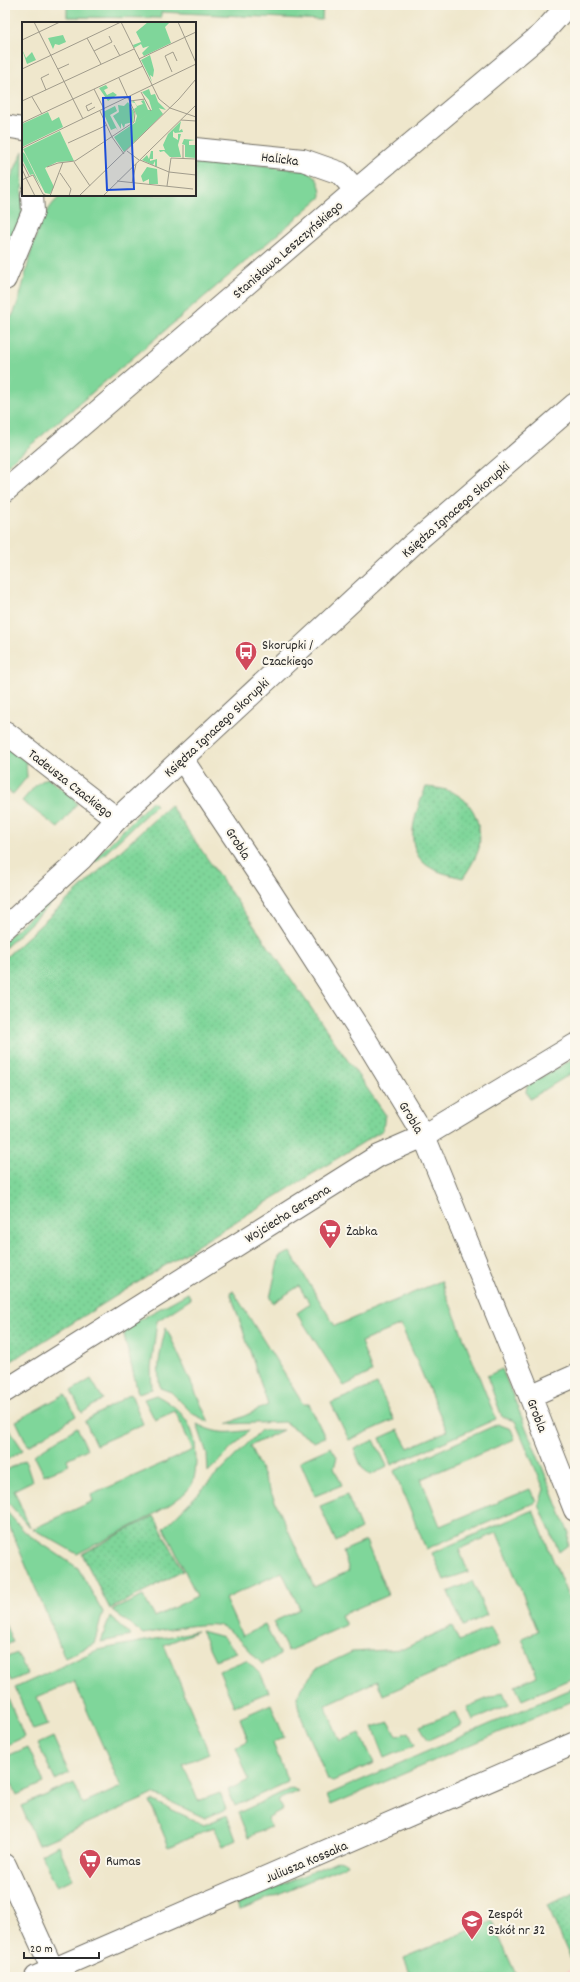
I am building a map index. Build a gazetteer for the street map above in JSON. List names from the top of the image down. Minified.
{"streets":{"street":["Halicka","Stanisława Leszczyńskiego","Księdza Ignacego Skorupki","Tadeusza Czackiego","Grobla","Wojciecha Gersona","Juliusza Kossaka"]},"crossings":[["Halicka","Stanisława Leszczyńskiego"],["Księdza Ignacego Skorupki","Tadeusza Czackiego"],["Księdza Ignacego Skorupki","Grobla"],["Grobla","Wojciecha Gersona"]],"places":{"bus stop":["Skorupki / Czackiego"],"supermarket":["Żabka","Rumas"],"school or university":["Zespół Szkół nr 32"]},"scale_bar":"20 m"}
